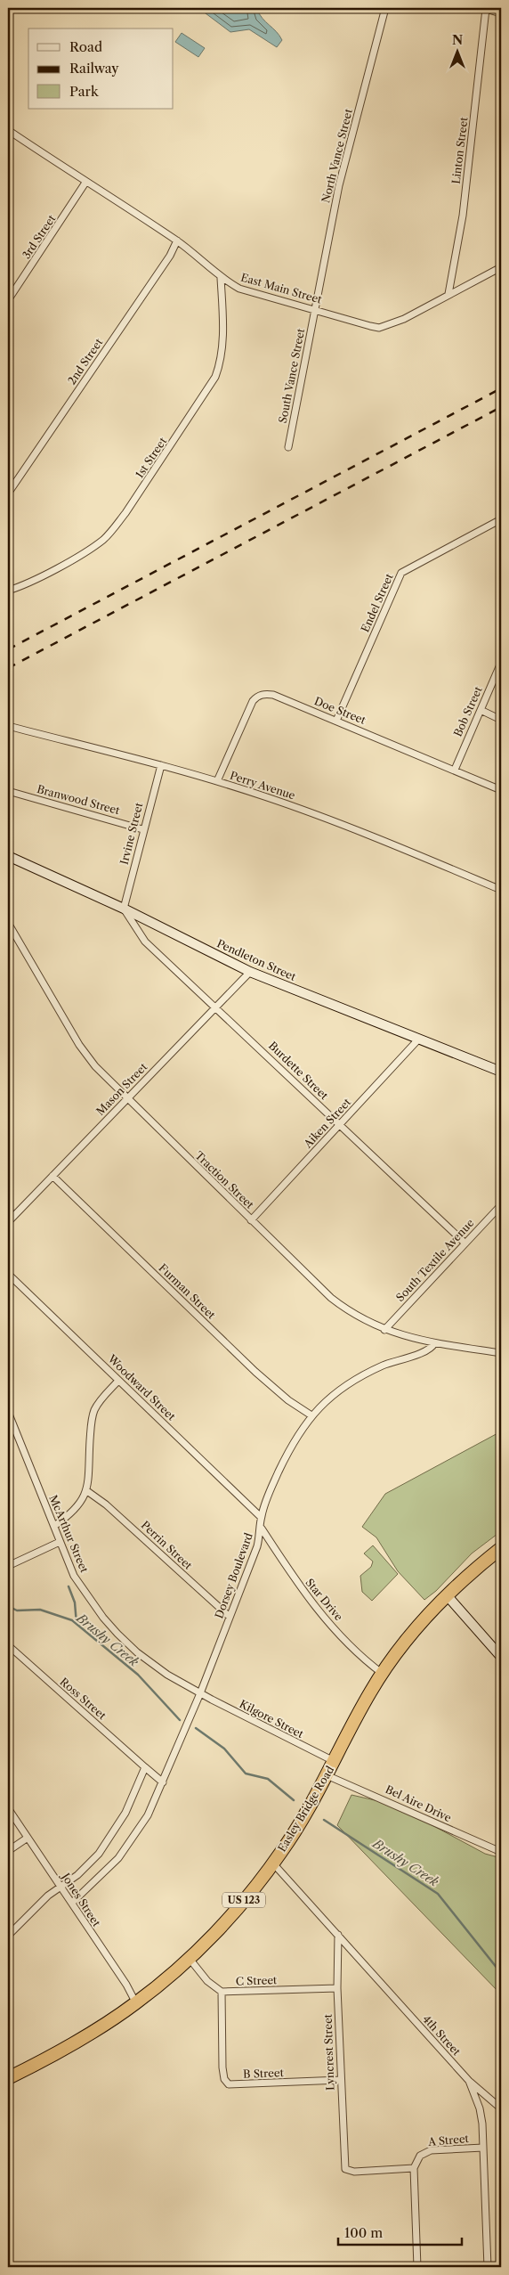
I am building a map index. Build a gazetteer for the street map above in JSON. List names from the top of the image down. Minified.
{"streets":{"highway":["Easley Bridge Road","US 123"],"main road":["Pendleton Street"],"street":["Linton Street","North Vance Street","3rd Street","East Main Street","2nd Street","South Vance Street","1st Street","Endel Street","Doe Street","Bob Street","Perry Avenue","Branwood Street","Irvine Street","Burdette Street","Mason Street","Aiken Street","Traction Street","South Textile Avenue","Furman Street","Woodward Street","McArthur Street","Perrin Street","Dorsey Boulevard","Star Drive","Ross Street","Kilgore Street","Bel Aire Drive","Jones Street","C Street","4th Street","Lyncrest Street","B Street","A Street"]},"crossings":[["Linton Street","East Main Street"],["North Vance Street","East Main Street"],["North Vance Street","South Vance Street"],["3rd Street","East Main Street"],["East Main Street","2nd Street"],["East Main Street","South Vance Street"],["East Main Street","1st Street"],["Endel Street","Doe Street"],["Doe Street","Bob Street"],["Doe Street","Perry Avenue"],["Perry Avenue","Irvine Street"],["Branwood Street","Irvine Street"],["Irvine Street","Pendleton Street"],["Irvine Street","Burdette Street"],["Pendleton Street","Burdette Street"],["Pendleton Street","Mason Street"],["Pendleton Street","Aiken Street"],["Burdette Street","Mason Street"],["Burdette Street","Aiken Street"],["Burdette Street","South Textile Avenue"],["Mason Street","Traction Street"],["Mason Street","Furman Street"],["Aiken Street","Traction Street"],["Traction Street","South Textile Avenue"],["Traction Street","Dorsey Boulevard"],["Furman Street","Dorsey Boulevard"],["Woodward Street","Dorsey Boulevard"],["McArthur Street","Dorsey Boulevard"],["McArthur Street","Kilgore Street"],["Perrin Street","Dorsey Boulevard"],["Dorsey Boulevard","Star Drive"],["Dorsey Boulevard","Kilgore Street"],["Dorsey Boulevard","Jones Street"],["Star Drive","Easley Bridge Road"],["Kilgore Street","Easley Bridge Road"],["Bel Aire Drive","Easley Bridge Road"],["Easley Bridge Road","Jones Street"],["Easley Bridge Road","C Street"],["Easley Bridge Road","4th Street"],["C Street","Lyncrest Street"],["C Street","B Street"],["4th Street","Lyncrest Street"],["4th Street","A Street"],["Lyncrest Street","B Street"],["Lyncrest Street","A Street"]],"water":["Brushy Creek"],"legend":["Road","Railway","Park"],"scale_bar":"100 m","north":"top"}
